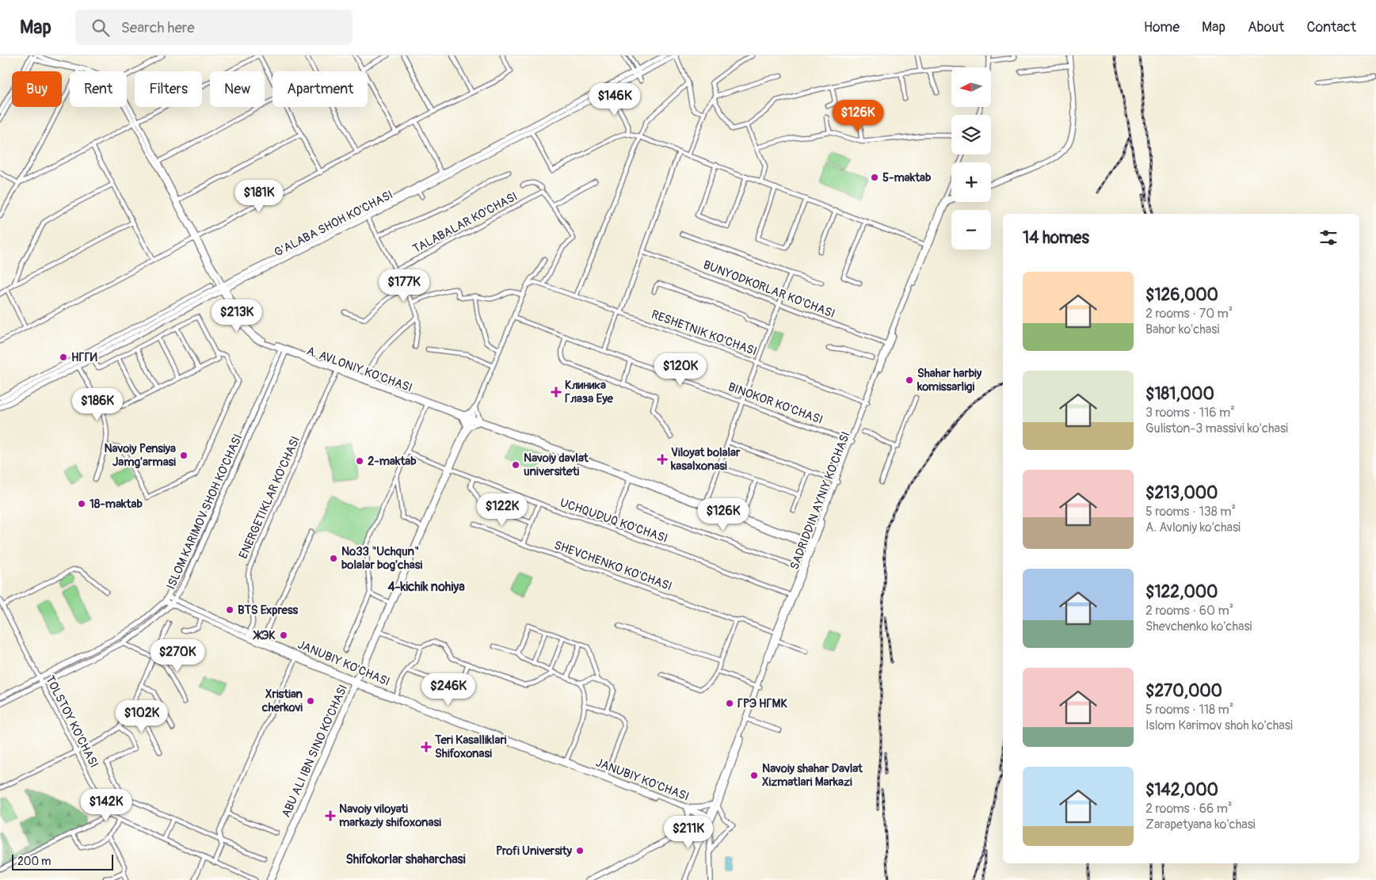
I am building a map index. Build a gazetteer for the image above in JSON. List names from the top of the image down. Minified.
{"streets":{"main road":["G'ALABA SHOH KO'CHASI","A. AVLONIY KO'CHASI","SADRIDDIN AYNIY KO'CHASI","ISLOM KARIMOV SHOH KO'CHASI","JANUBIY KO'CHASI"],"street":["TALABALAR KO'CHASI","BUNYODKORLAR KO'CHASI","RESHETNIK KO'CHASI","BINOKOR KO'CHASI","ENERGETIKLAR KO'CHASI","UCHQUDUQ KO'CHASI","SHEVCHENKO KO'CHASI","TOLSTOY KO'CHASI","ABU ALI IBN SINO KO'CHASI"]},"crossings":[["G'ALABA SHOH KO'CHASI","A. AVLONIY KO'CHASI"],["BUNYODKORLAR KO'CHASI","SADRIDDIN AYNIY KO'CHASI"],["RESHETNIK KO'CHASI","SADRIDDIN AYNIY KO'CHASI"],["RESHETNIK KO'CHASI","ABU ALI IBN SINO KO'CHASI"],["A. AVLONIY KO'CHASI","ENERGETIKLAR KO'CHASI"],["A. AVLONIY KO'CHASI","SADRIDDIN AYNIY KO'CHASI"],["A. AVLONIY KO'CHASI","ISLOM KARIMOV SHOH KO'CHASI"],["A. AVLONIY KO'CHASI","ABU ALI IBN SINO KO'CHASI"],["BINOKOR KO'CHASI","SADRIDDIN AYNIY KO'CHASI"],["BINOKOR KO'CHASI","ABU ALI IBN SINO KO'CHASI"],["ENERGETIKLAR KO'CHASI","JANUBIY KO'CHASI"],["SADRIDDIN AYNIY KO'CHASI","UCHQUDUQ KO'CHASI"],["SADRIDDIN AYNIY KO'CHASI","SHEVCHENKO KO'CHASI"],["SADRIDDIN AYNIY KO'CHASI","JANUBIY KO'CHASI"],["ISLOM KARIMOV SHOH KO'CHASI","JANUBIY KO'CHASI"],["ISLOM KARIMOV SHOH KO'CHASI","TOLSTOY KO'CHASI"],["UCHQUDUQ KO'CHASI","ABU ALI IBN SINO KO'CHASI"],["JANUBIY KO'CHASI","ABU ALI IBN SINO KO'CHASI"]],"districts":["4-kichik nohiya","Shifokorlar shaharchasi"],"places":{"other":["5-maktab","НГГИ","Shahar harbiy komissarligi","Navoiy Pensiya Jamg'armasi","2-maktab","Navoiy davlat universiteti","18-maktab","№33 \"Uchqun\" bolalar bog'chasi","BTS Express","ЖЭК","Xristian cherkovi","ГРЭ НГМК","Navoiy shahar Davlat Xizmatlari Markazi","Profi University"],"health":["Клиника Глаза Eye","Viloyat bolalar kasalxonasi","Teri Kasalliklari Shifoxonasi","Navoiy viloyati markaziy shifoxonasi"]},"scale_bar":"200 m","north":"left","page":{"header":"Map","search":"Search here","nav":["Home","Map","About","Contact"],"map_buttons":["+","−"],"chip":["Buy","Rent","Filters","New","Apartment"],"price":["$146K","$126K","$181K","$177K","$213K","$120K","$186K","$122K","$126K","$270K","$246K","$102K","$142K","$211K"],"heading":"14 homes","list":[{"name":"$126,000","note":"2 rooms · 70 m² · Bahor ko'chasi"},{"name":"$181,000","note":"3 rooms · 116 m² · Guliston-3 massivi ko'chasi"},{"name":"$213,000","note":"5 rooms · 138 m² · A. Avloniy ko'chasi"},{"name":"$122,000","note":"2 rooms · 60 m² · Shevchenko ko'chasi"},{"name":"$270,000","note":"5 rooms · 118 m² · Islom Karimov shoh ko'chasi"},{"name":"$142,000","note":"2 rooms · 66 m² · Zarapetyana ko'chasi"}],"scale":"200 m"}}
